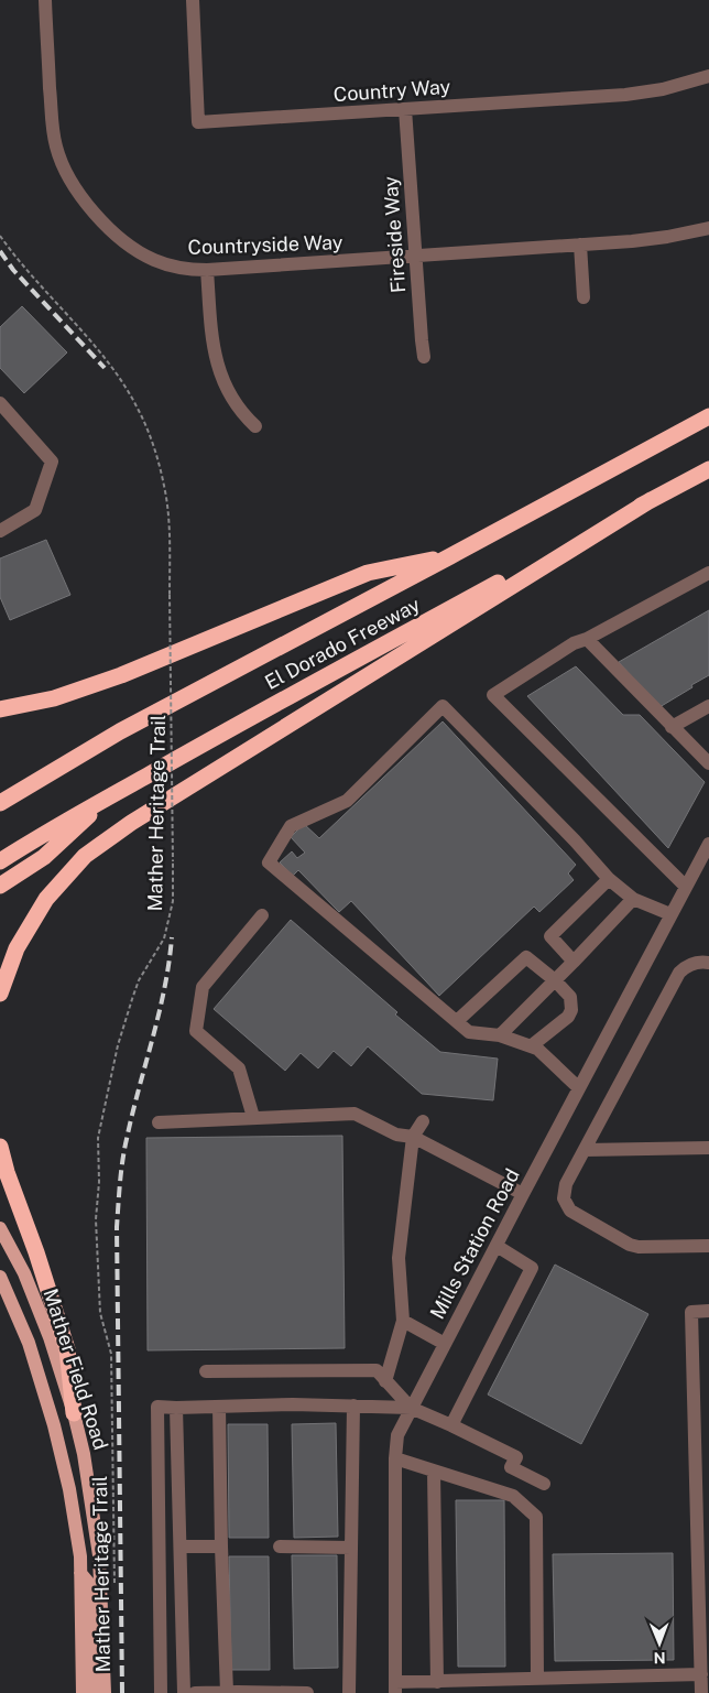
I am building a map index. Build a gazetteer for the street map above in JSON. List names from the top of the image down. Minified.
{"streets":{"highway":["El Dorado Freeway"],"main road":["Mather Field Road"],"street":["Country Way","Fireside Way","Countryside Way","Mills Station Road"],"path":["Mather Heritage Trail"]},"crossings":[["Country Way","Fireside Way"],["Fireside Way","Countryside Way"]],"north":"bottom"}
